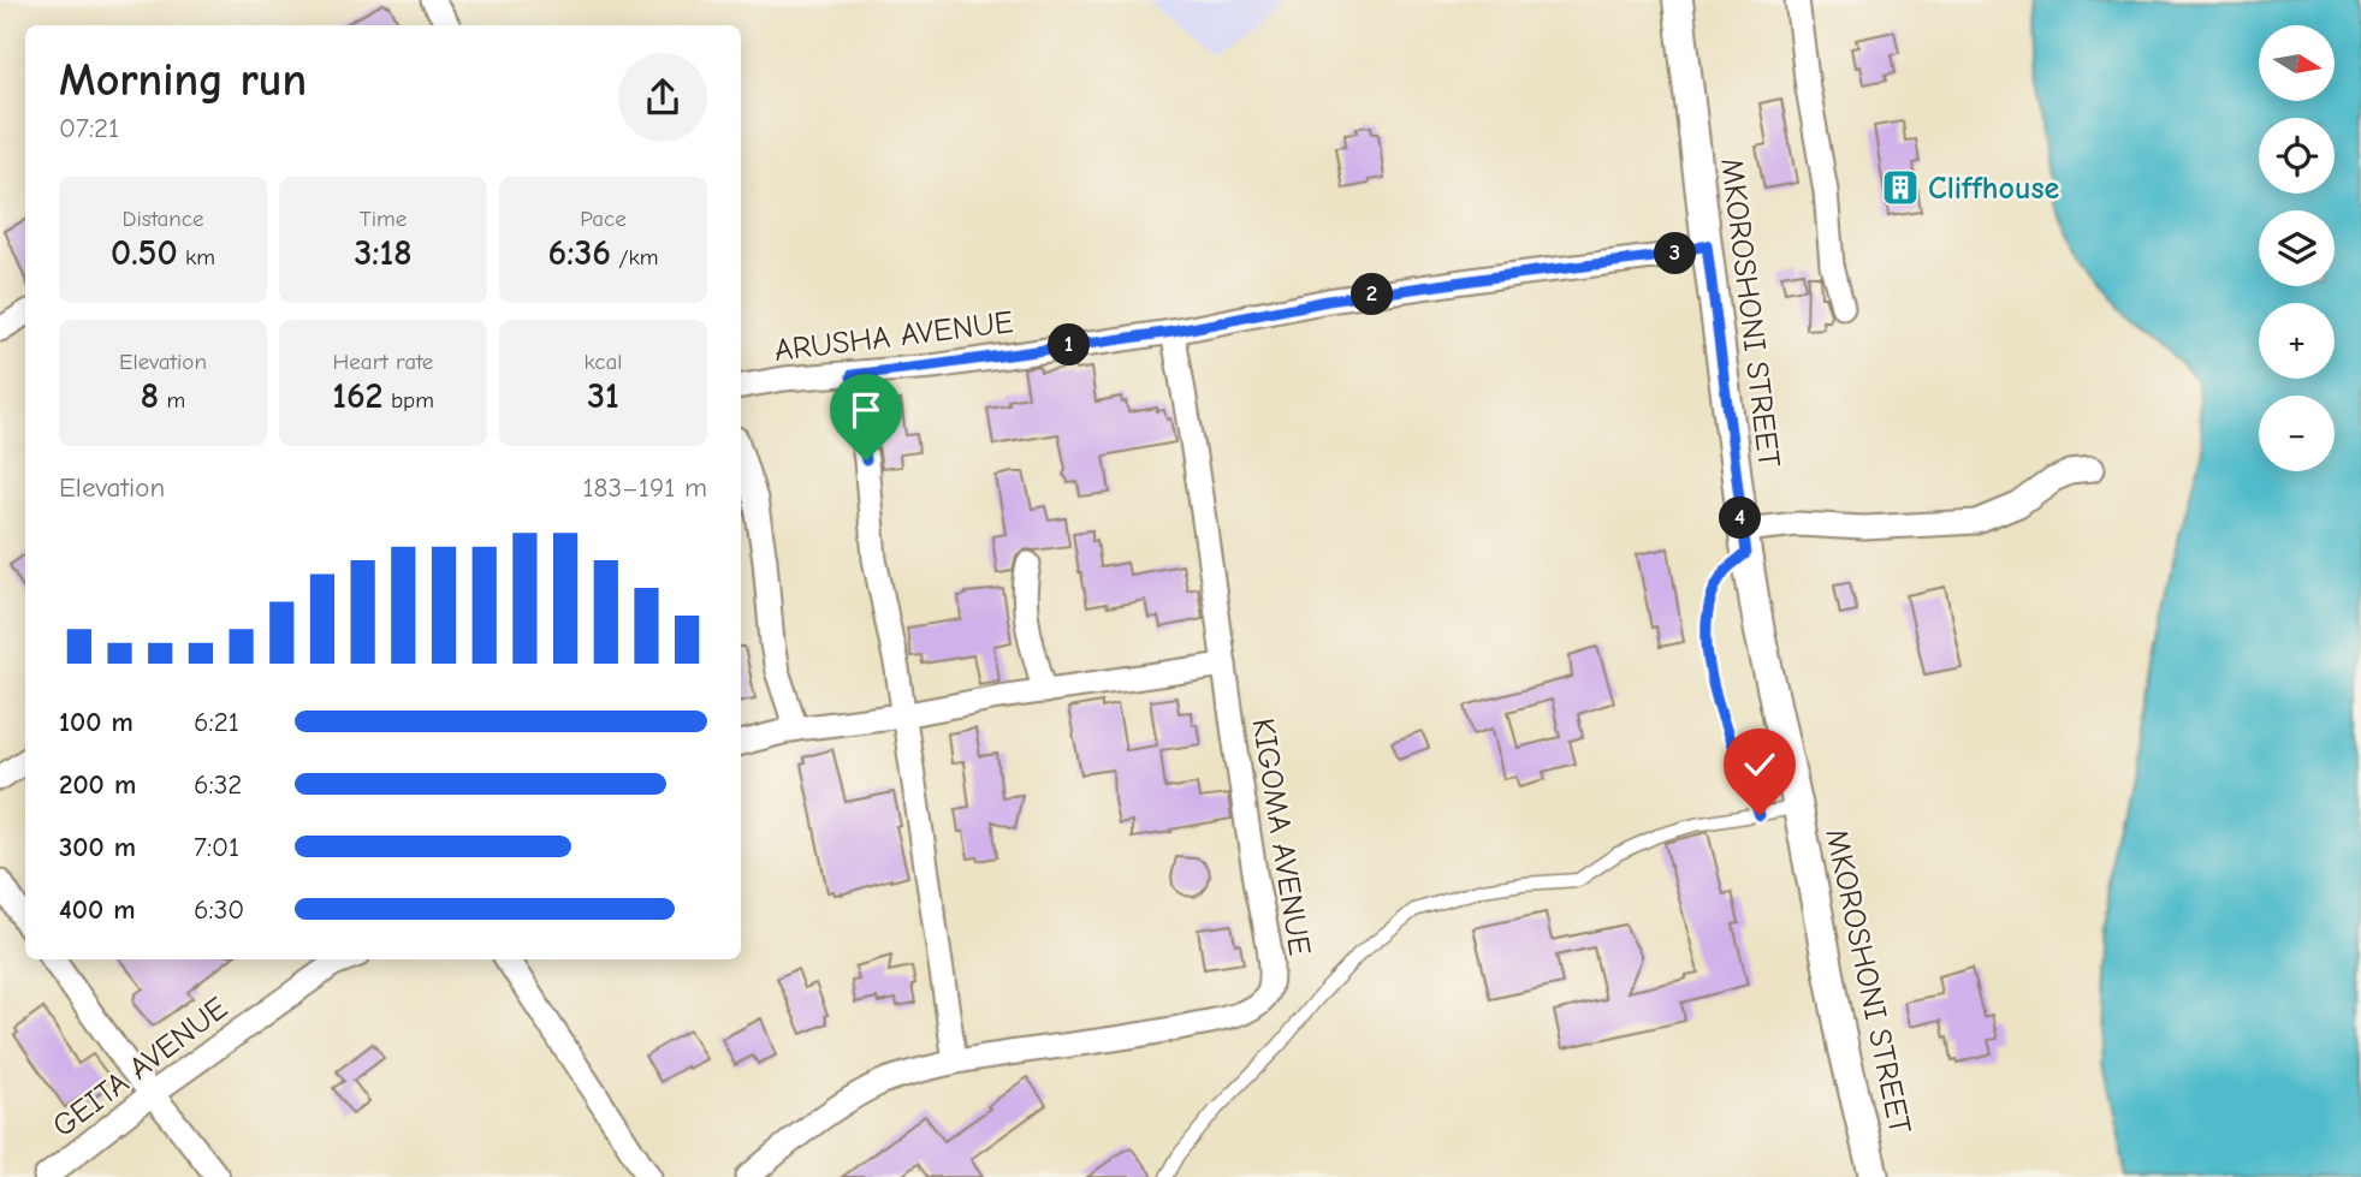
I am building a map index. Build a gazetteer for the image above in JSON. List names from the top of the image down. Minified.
{"streets":{"street":["MKOROSHONI STREET","ARUSHA AVENUE","KIGOMA AVENUE","GEITA AVENUE"]},"crossings":[["MKOROSHONI STREET","ARUSHA AVENUE"],["ARUSHA AVENUE","KIGOMA AVENUE"]],"places":{"building":["Cliffhouse"]},"north":"right","page":{"map_buttons":["+","−"],"heading":["Morning run","07:21"],"stats":[["Distance","0.50 km"],["Time","3:18"],["Pace","6:36 /km"],["Elevation","8 m"],["Heart rate","162 bpm"],["kcal","31"]],"pins":["3","2","1","4"],"chart":["Elevation","183–191 m"],"list":[{"name":"100 m","note":"6:21"},{"name":"200 m","note":"6:32"},{"name":"300 m","note":"7:01"},{"name":"400 m","note":"6:30"}]}}
